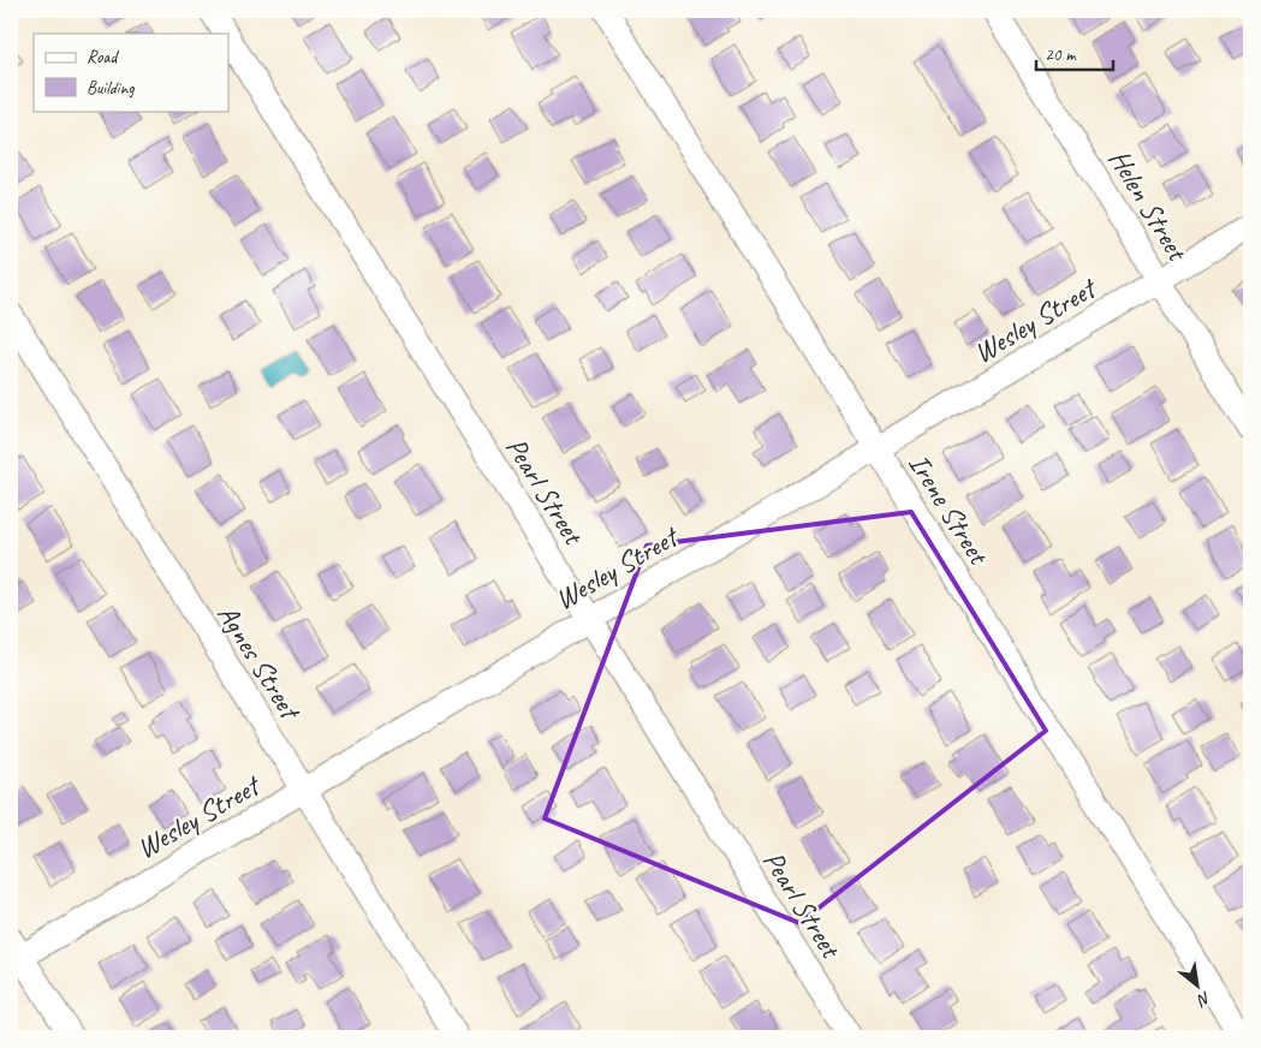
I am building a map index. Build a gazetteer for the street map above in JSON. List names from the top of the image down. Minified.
{"streets":{"street":["Helen Street","Wesley Street","Pearl Street","Irene Street","Agnes Street"]},"crossings":[["Helen Street","Wesley Street"],["Wesley Street","Pearl Street"],["Wesley Street","Irene Street"],["Wesley Street","Agnes Street"]],"legend":["Road","Building"],"scale_bar":"20 m","north":"bottom right"}
